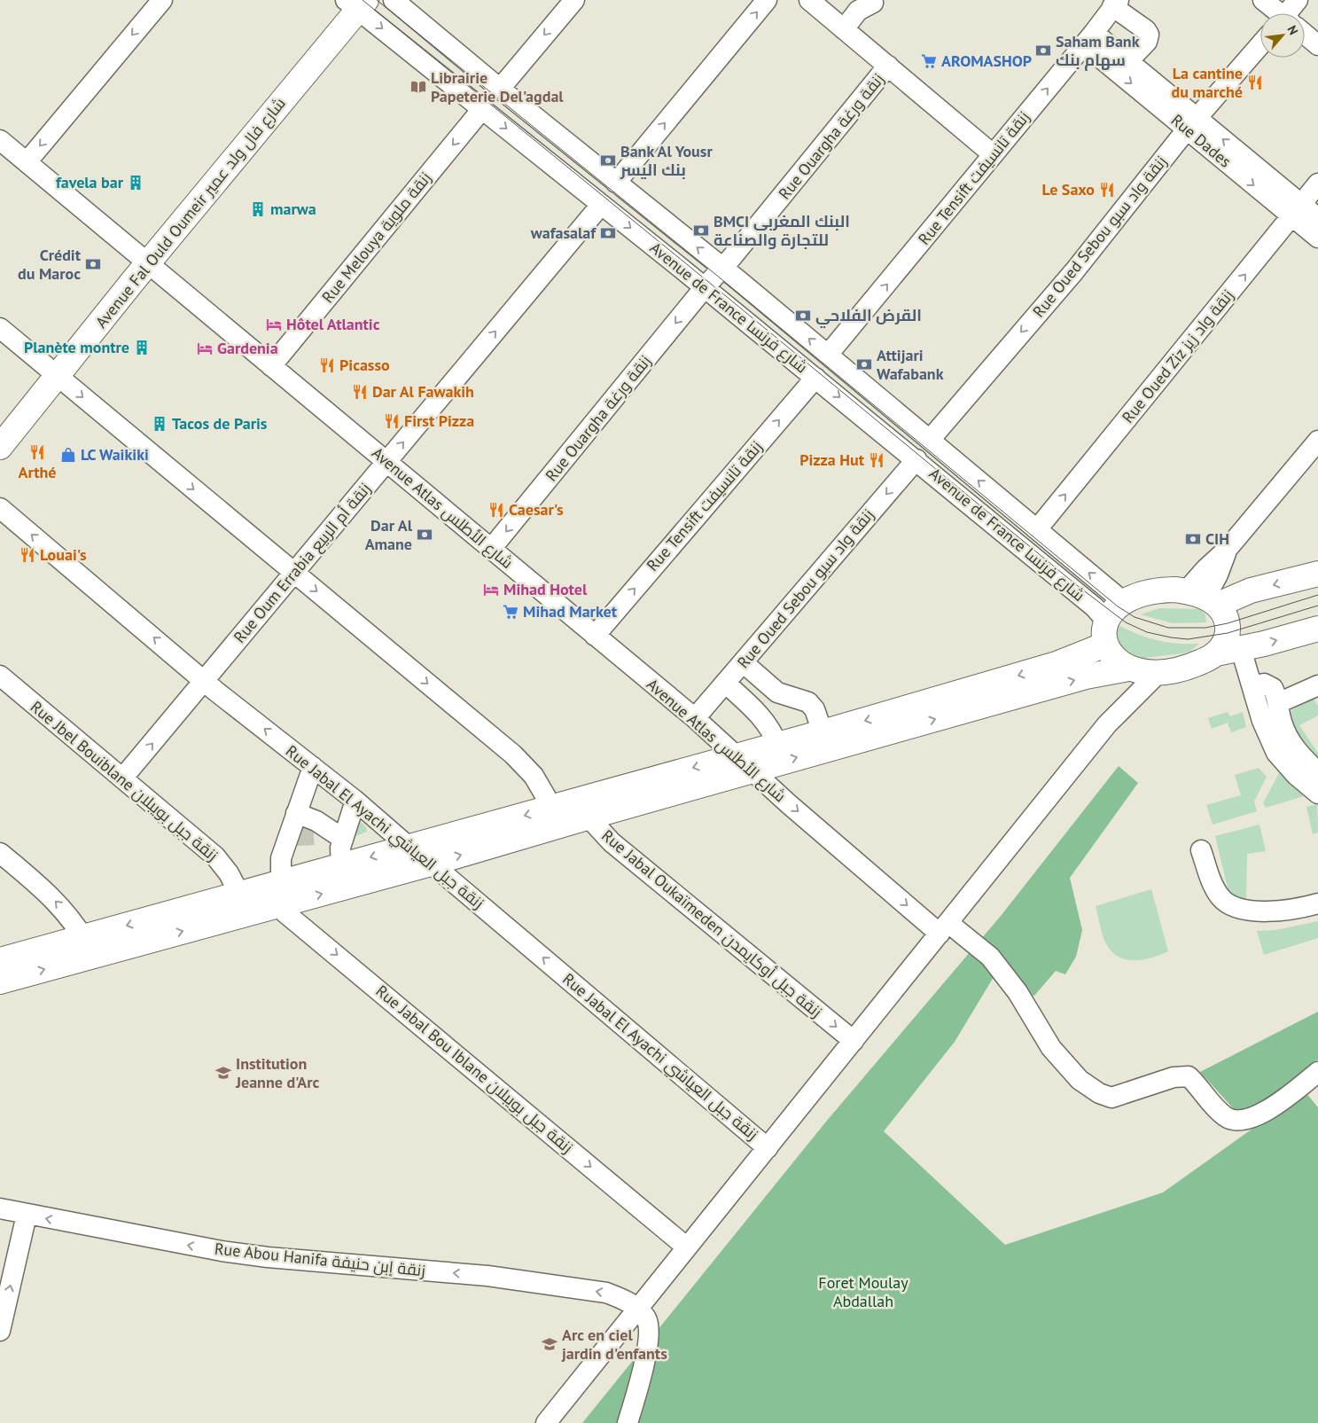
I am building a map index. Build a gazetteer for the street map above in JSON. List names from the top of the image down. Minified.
{"streets":{"main road":["Avenue Fal Ould Oumeir شارع فال ولد عمير"],"street":["Rue Ouargha زنقة ورغة","Rue Dades","Rue Tensift زنقة تانسيفت","Rue Oued Sebou زنقة واد سبو","Rue Melouya زنقة ملوية","Avenue de France شارع فرنسا","Rue Oued Ziz زنقة واد زيز","Avenue Atlas شارع الأطلس","Rue Oum Errabia زنقة أم الربيع","Rue Jbel Bouiblane زنقة جبل بويبلان","Rue Jabal El Ayachi زنقة جبل العياشي","Rue Jabal Oukaïmeden زنقة جبل أوكايمدن","Rue Jabal Bou Iblane زنقة جبل بويبلان","Rue Abou Hanifa زنقة اٍبن حنيفة"]},"crossings":[["Rue Ouargha زنقة ورغة","Avenue de France شارع فرنسا"],["Rue Ouargha زنقة ورغة","Avenue Atlas شارع الأطلس"],["Rue Dades","Rue Tensift زنقة تانسيفت"],["Rue Dades","Rue Oued Sebou زنقة واد سبو"],["Rue Dades","Rue Oued Ziz زنقة واد زيز"],["Rue Tensift زنقة تانسيفت","Avenue de France شارع فرنسا"],["Rue Tensift زنقة تانسيفت","Avenue Atlas شارع الأطلس"],["Avenue Fal Ould Oumeir شارع فال ولد عمير","Avenue de France شارع فرنسا"],["Avenue Fal Ould Oumeir شارع فال ولد عمير","Avenue Atlas شارع الأطلس"],["Rue Oued Sebou زنقة واد سبو","Avenue de France شارع فرنسا"],["Rue Oued Sebou زنقة واد سبو","Avenue Atlas شارع الأطلس"],["Rue Melouya زنقة ملوية","Avenue de France شارع فرنسا"],["Rue Melouya زنقة ملوية","Avenue Atlas شارع الأطلس"],["Avenue de France شارع فرنسا","Rue Oued Ziz زنقة واد زيز"],["Avenue de France شارع فرنسا","Rue Oum Errabia زنقة أم الربيع"],["Avenue Atlas شارع الأطلس","Rue Oum Errabia زنقة أم الربيع"],["Rue Oum Errabia زنقة أم الربيع","Rue Jbel Bouiblane زنقة جبل بويبلان"],["Rue Oum Errabia زنقة أم الربيع","Rue Jabal El Ayachi زنقة جبل العياشي"]],"one_way":["Rue Ouargha زنقة ورغة","Rue Tensift زنقة تانسيفت","Rue Oued Sebou زنقة واد سبو","Rue Melouya زنقة ملوية","Rue Oum Errabia زنقة أم الربيع","Rue Jabal Oukaïmeden زنقة جبل أوكايمدن","Rue Jabal Bou Iblane زنقة جبل بويبلان","Rue Abou Hanifa زنقة اٍبن حنيفة"],"parks":["Foret Moulay Abdallah"],"places":{"bank":["Saham Bank سهام بنك","Bank Al Yousr بنك اليسر","BMCI البنك المغربي للتجارة والصناعة","wafasalaf","Crédit du Maroc","القرض الفلاحي","Attijari Wafabank","Dar Al Amane","CIH"],"supermarket":["AROMASHOP","Mihad Market"],"restaurant":["La cantine du marché","Le Saxo","Picasso","Dar Al Fawakih","First Pizza","Arthé","Pizza Hut","Caesar's","Louai's"],"library":["Librairie Papeterie Del'agdal"],"building":["favela bar","marwa","Planète montre","Tacos de Paris"],"hotel":["Hôtel Atlantic","Gardenia","Mihad Hotel"],"shop":["LC Waikiki"],"school or university":["Institution Jeanne d'Arc","Arc en ciel jardin d'enfants"]},"north":"top right"}
